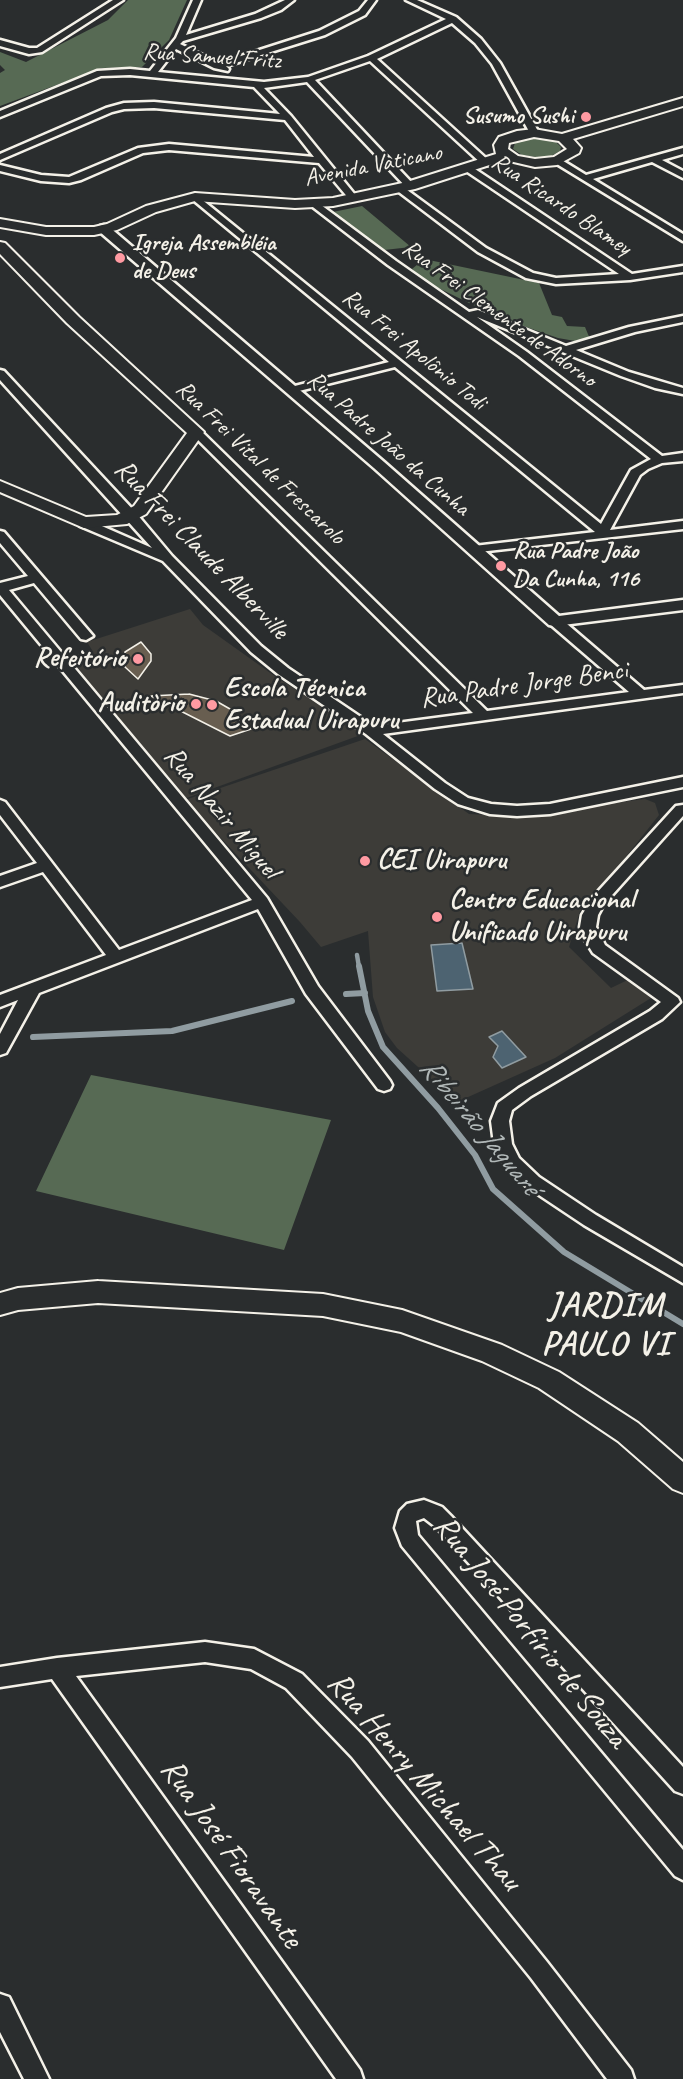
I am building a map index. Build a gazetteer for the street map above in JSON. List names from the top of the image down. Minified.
{"streets":{"main road":["Avenida Vaticano","Rua Frei Vital de Frescarolo"],"street":["Rua Samuel Fritz","Rua Ricardo Blamey","Rua Frei Clemente de Adorno","Rua Frei Apolônio Todi","Rua Padre João da Cunha","Rua Frei Claude Alberville","Rua Padre Jorge Benci","Rua Nazir Miguel","Rua José Porfírio de Souza","Rua Henry Michael Thau","Rua José Fioravante"]},"crossings":[["Avenida Vaticano","Rua Ricardo Blamey"],["Avenida Vaticano","Rua Frei Clemente de Adorno"],["Avenida Vaticano","Rua Frei Apolônio Todi"],["Avenida Vaticano","Rua Padre João da Cunha"],["Rua Padre João da Cunha","Rua Padre Jorge Benci"],["Rua Frei Vital de Frescarolo","Rua Padre Jorge Benci"],["Rua Frei Claude Alberville","Rua Padre Jorge Benci"],["Rua Henry Michael Thau","Rua José Fioravante"]],"districts":["JARDIM PAULO VI"],"water":["Ribeirão Jaguaré"],"places":["Susumo Sushi","Igreja Assembléia de Deus","Rua Padre João Da Cunha, 116","Refeitório","Auditòrio","Escola Técnica Estadual Uirapuru","CEI Uirapuru","Centro Educacional Unificado Uirapuru"]}
